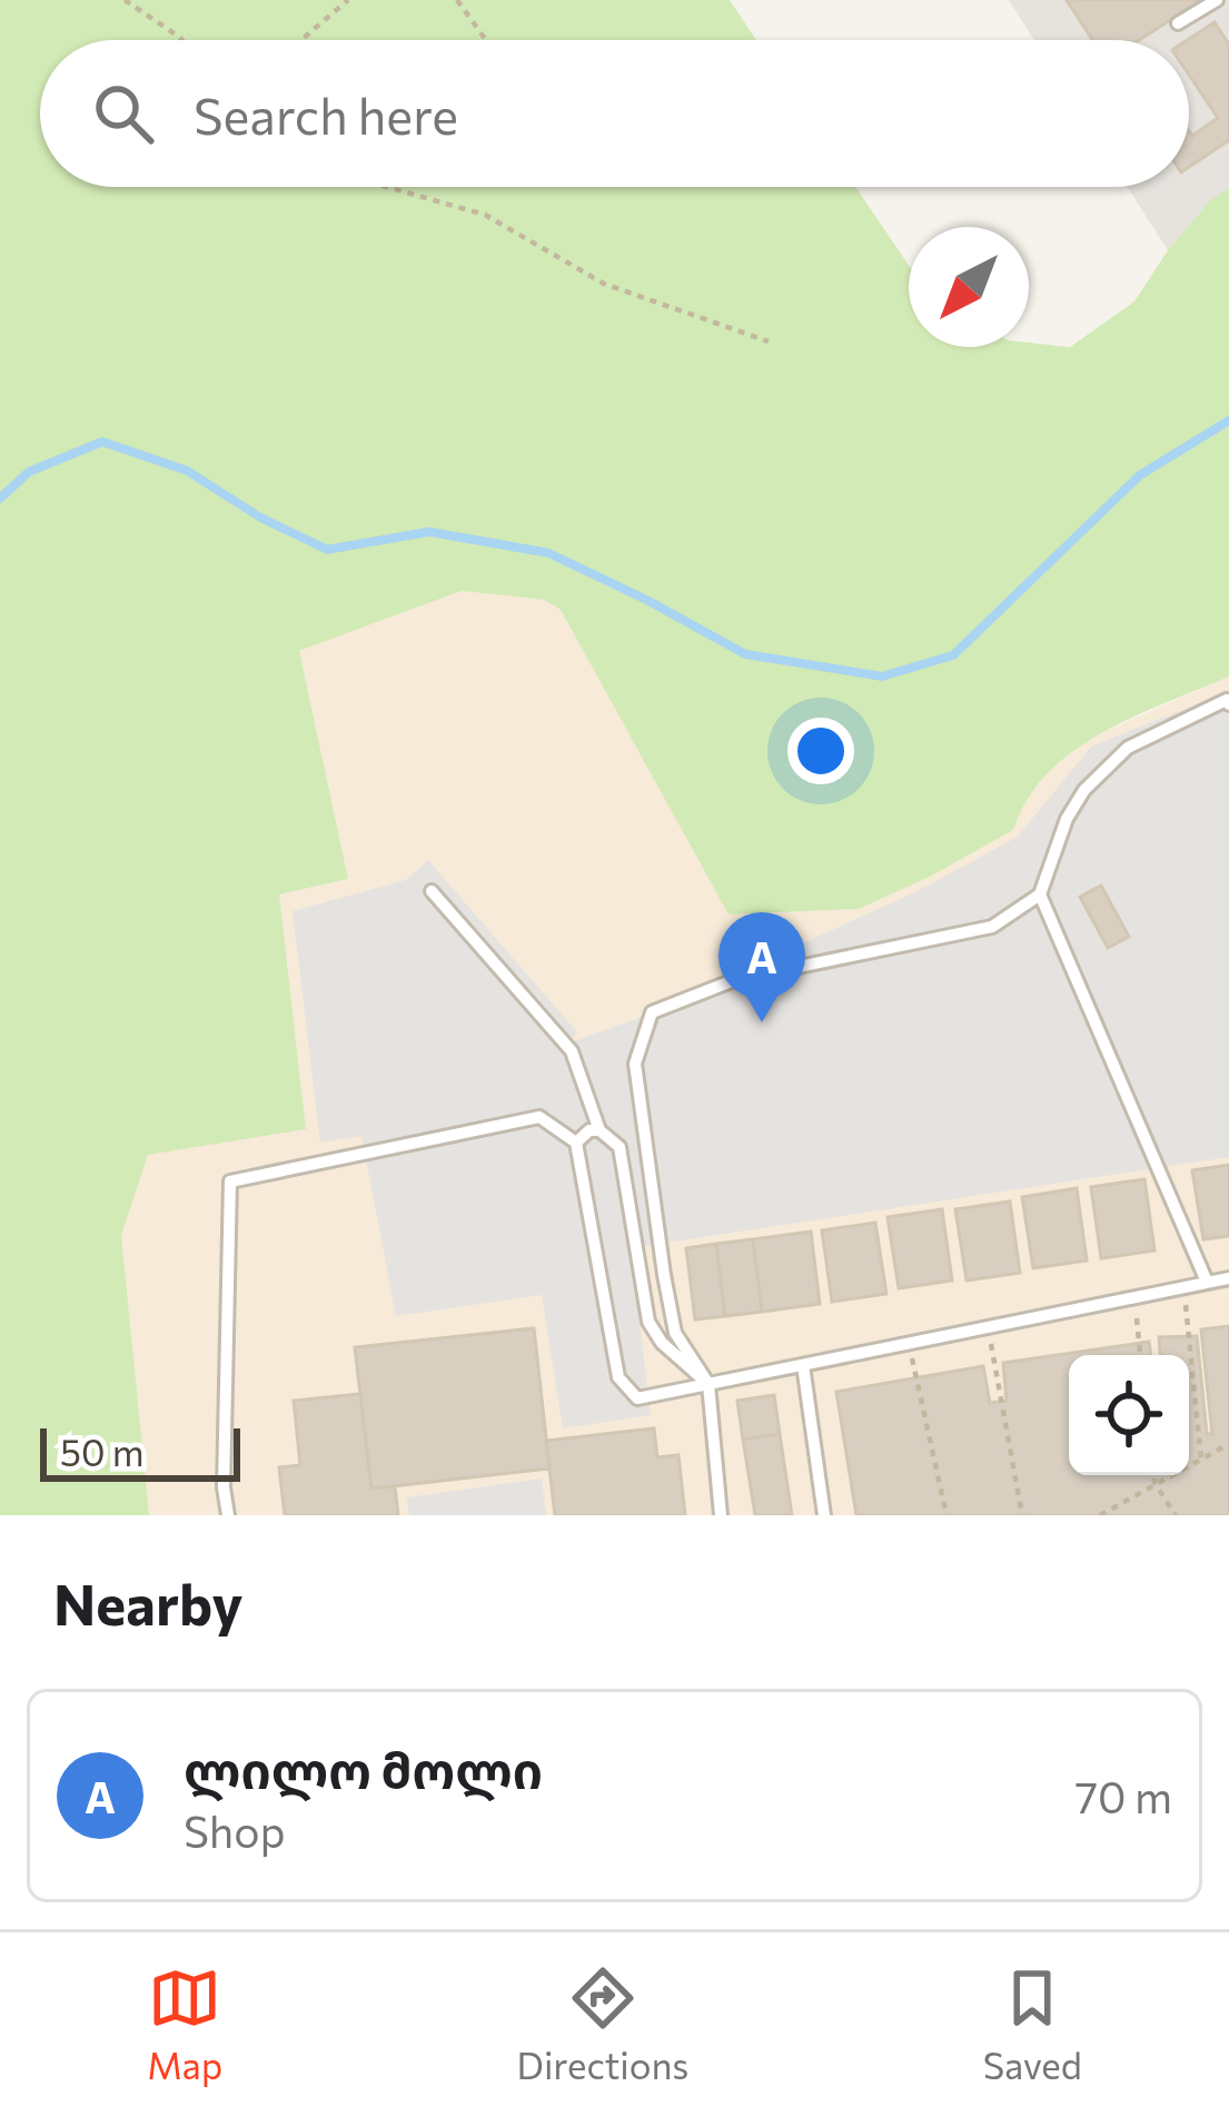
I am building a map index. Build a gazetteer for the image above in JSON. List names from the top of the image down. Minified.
{"scale_bar":"50 m","north":"bottom left","page":{"search":"Search here","pins":"A","scale":"50 m","heading":"Nearby","list":[{"mark":"A","name":"ლილო მოლი","note":"Shop","value":"70 m"}],"nav":["Map","Directions","Saved"]}}
